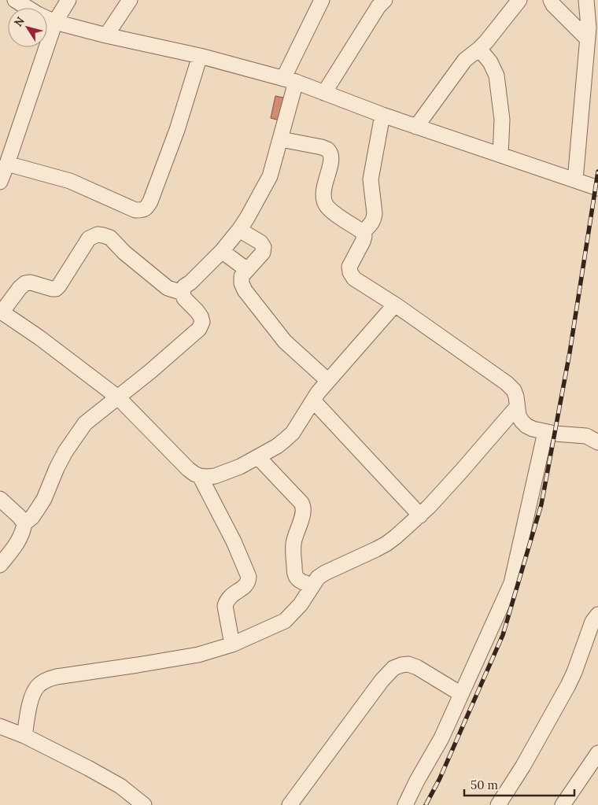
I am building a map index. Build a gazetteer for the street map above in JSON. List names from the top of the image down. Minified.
{"scale_bar":"50 m","north":"top left"}
